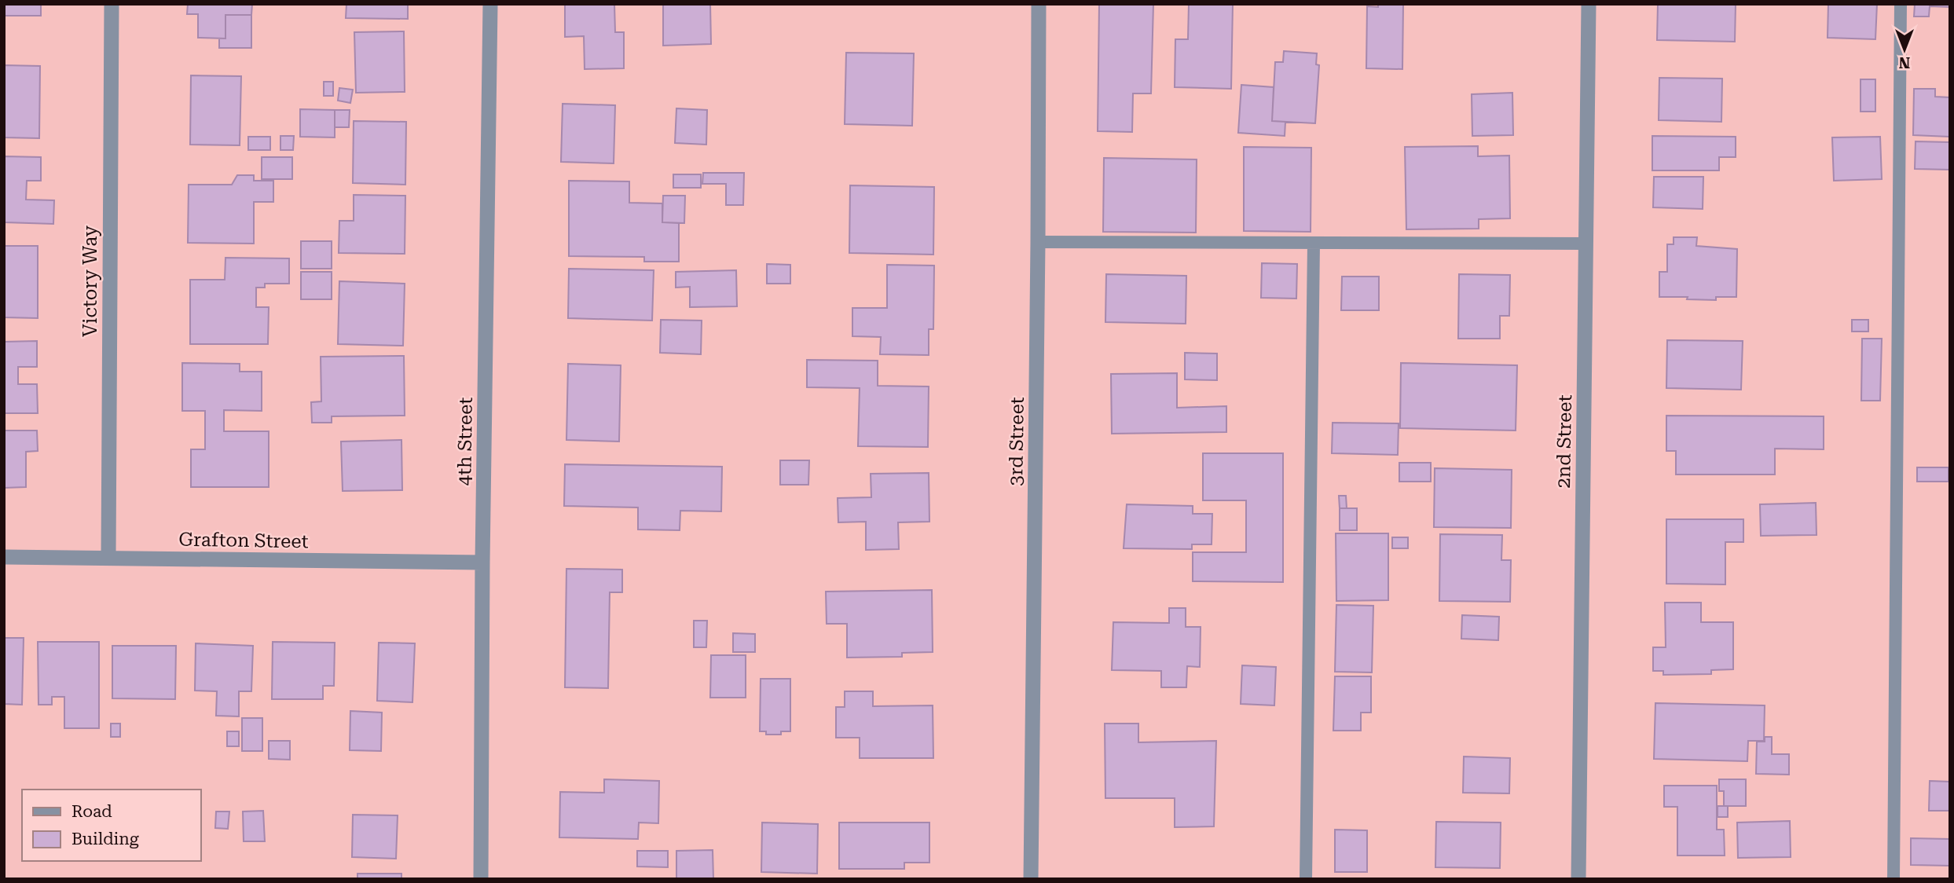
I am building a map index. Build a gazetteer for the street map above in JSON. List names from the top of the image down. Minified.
{"streets":{"street":["Victory Way","4th Street","3rd Street","2nd Street","Grafton Street"]},"crossings":[["Victory Way","Grafton Street"],["4th Street","Grafton Street"]],"legend":["Road","Building"],"north":"bottom"}
